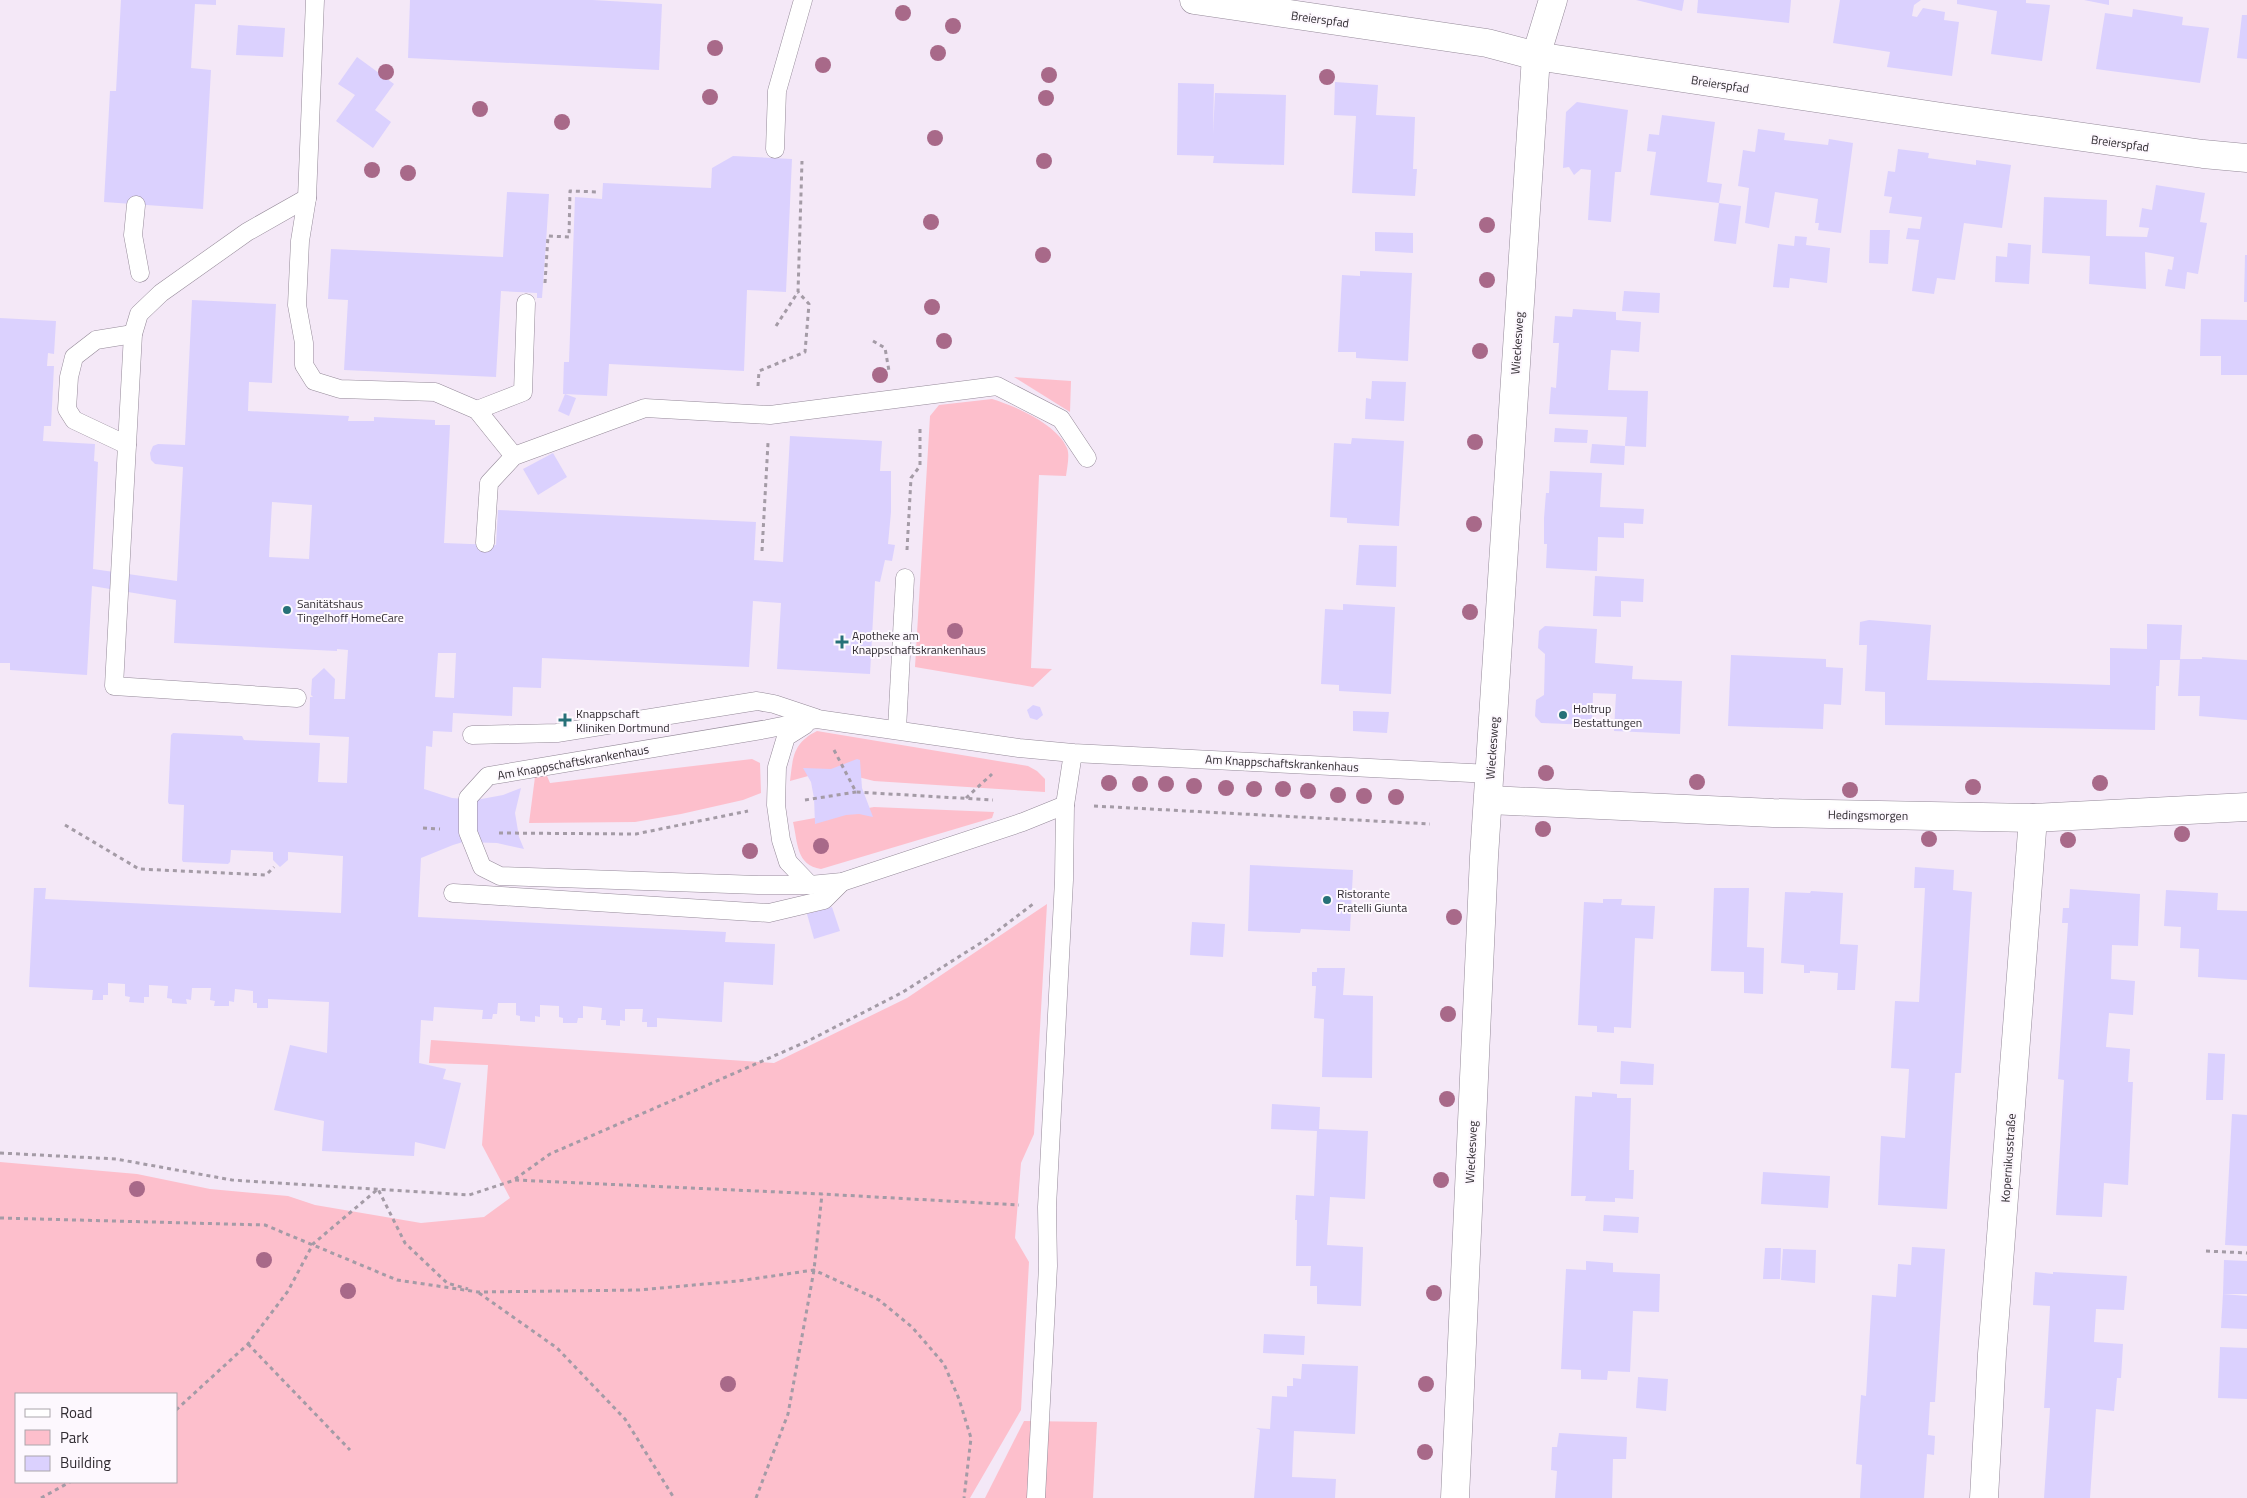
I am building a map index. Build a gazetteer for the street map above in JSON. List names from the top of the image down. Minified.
{"streets":{"street":["Breierspfad","Wieckesweg","Hedingsmorgen","Kopernikusstraße"],"lane":["Am Knappschaftskrankenhaus"]},"crossings":[["Breierspfad","Wieckesweg"],["Wieckesweg","Am Knappschaftskrankenhaus"],["Wieckesweg","Hedingsmorgen"],["Hedingsmorgen","Kopernikusstraße"]],"places":{"other":["Sanitätshaus Tingelhoff HomeCare","Holtrup Bestattungen","Ristorante Fratelli Giunta"],"health":["Apotheke am Knappschaftskrankenhaus","Knappschaft Kliniken Dortmund"]},"legend":["Road","Park","Building"]}
